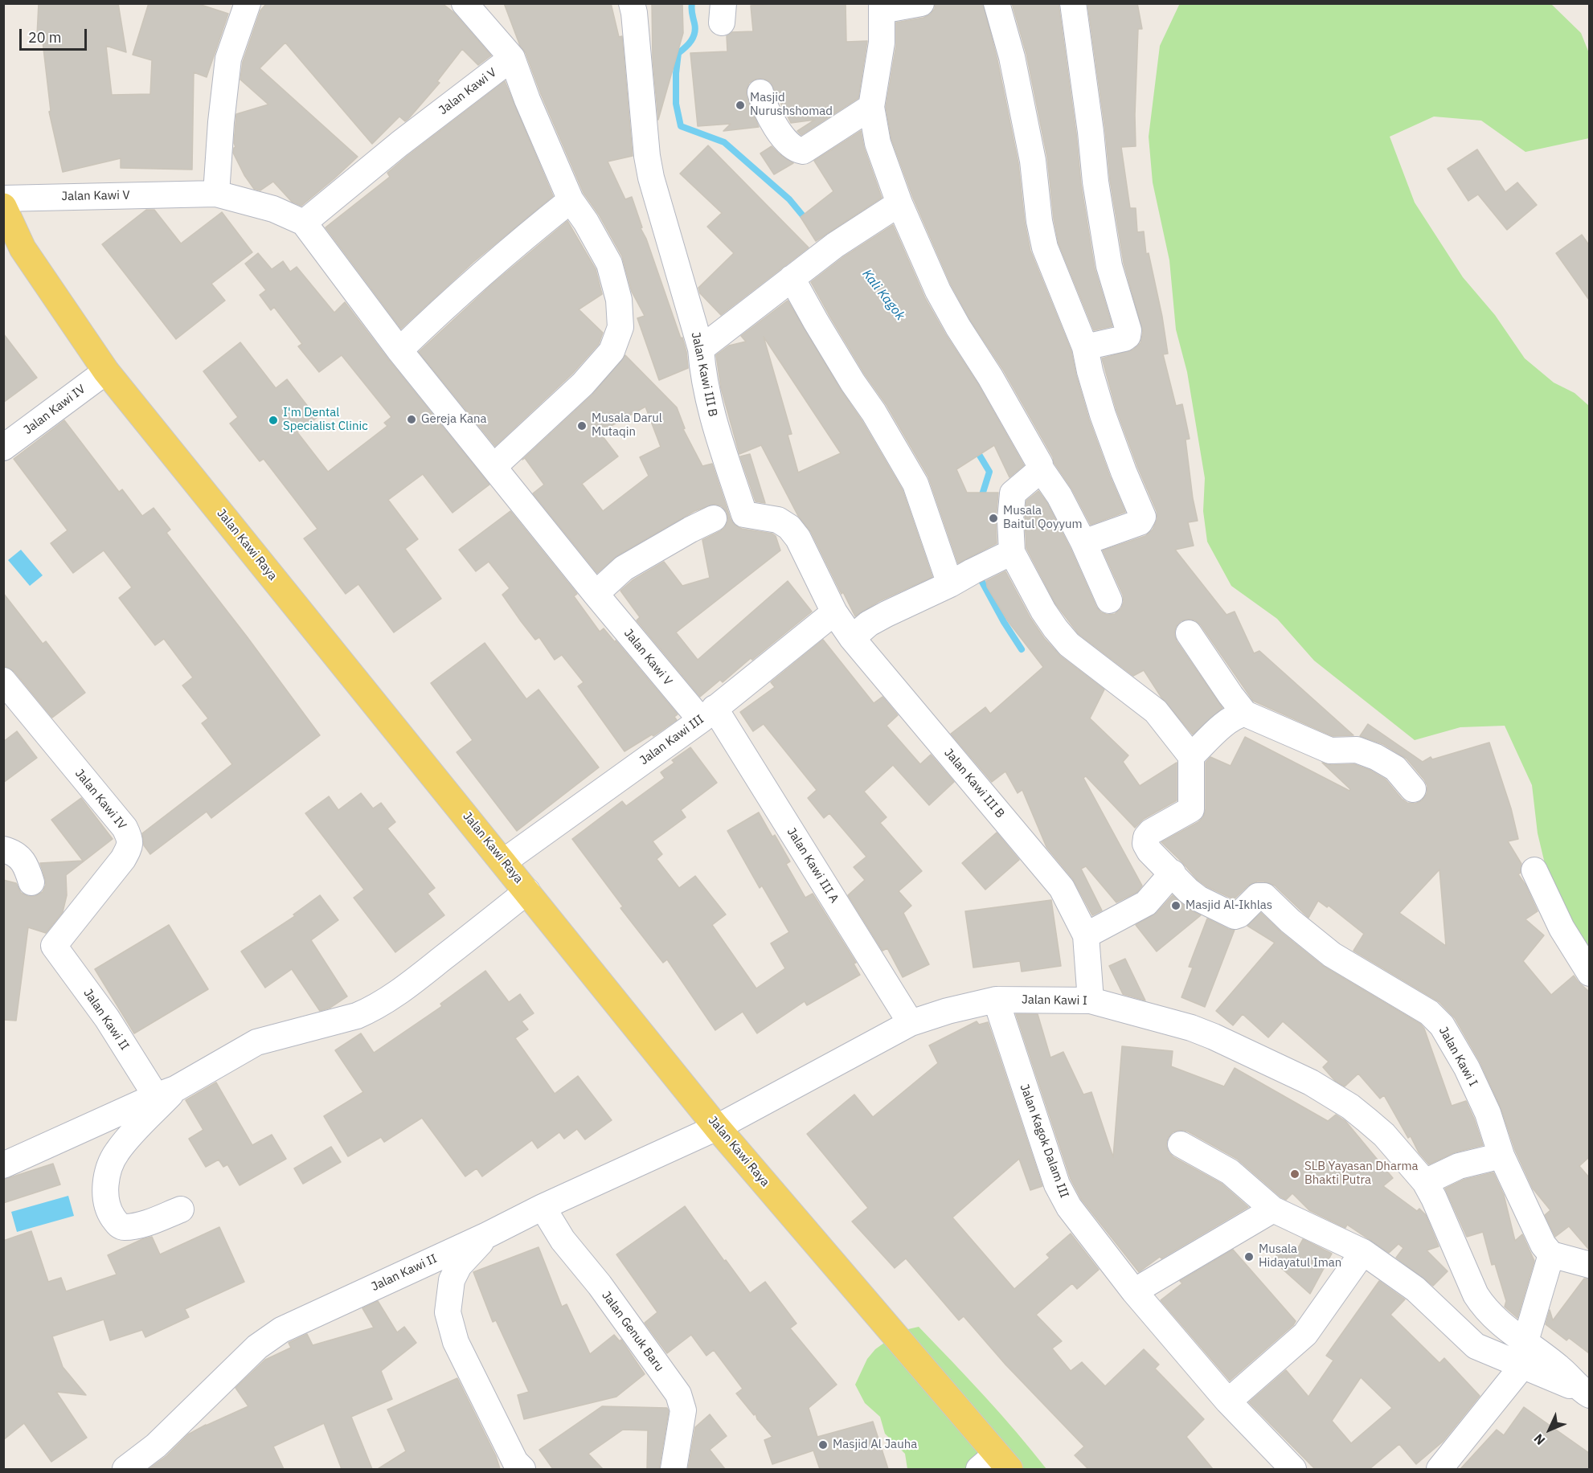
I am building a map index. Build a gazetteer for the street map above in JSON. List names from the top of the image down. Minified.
{"streets":{"main road":["Jalan Kawi Raya"],"street":["Jalan Kawi V","Jalan Kawi III B","Jalan Kawi IV","Jalan Kawi III","Jalan Kawi III A","Jalan Kawi I","Jalan Kawi II","Jalan Kagok Dalam III","Jalan Genuk Baru"]},"crossings":[["Jalan Kawi V","Jalan Kawi III"],["Jalan Kawi V","Jalan Kawi III A"],["Jalan Kawi III B","Jalan Kawi III"],["Jalan Kawi III B","Jalan Kawi I"],["Jalan Kawi IV","Jalan Kawi Raya"],["Jalan Kawi IV","Jalan Kawi II"],["Jalan Kawi Raya","Jalan Kawi III"],["Jalan Kawi Raya","Jalan Kawi I"],["Jalan Kawi Raya","Jalan Kawi II"],["Jalan Kawi III","Jalan Kawi III A"],["Jalan Kawi III A","Jalan Kawi I"],["Jalan Kawi I","Jalan Kawi II"],["Jalan Kawi I","Jalan Kagok Dalam III"],["Jalan Kawi II","Jalan Genuk Baru"]],"water":["Kali Kagok"],"places":["Masjid Nurushshomad","Gereja Kana","I'm Dental Specialist Clinic","Musala Darul Mutaqin","Musala Baitul Qoyyum","Masjid Al-Ikhlas","SLB Yayasan Dharma Bhakti Putra","Musala Hidayatul Iman","Masjid Al Jauha"],"scale_bar":"20 m","north":"bottom left"}
